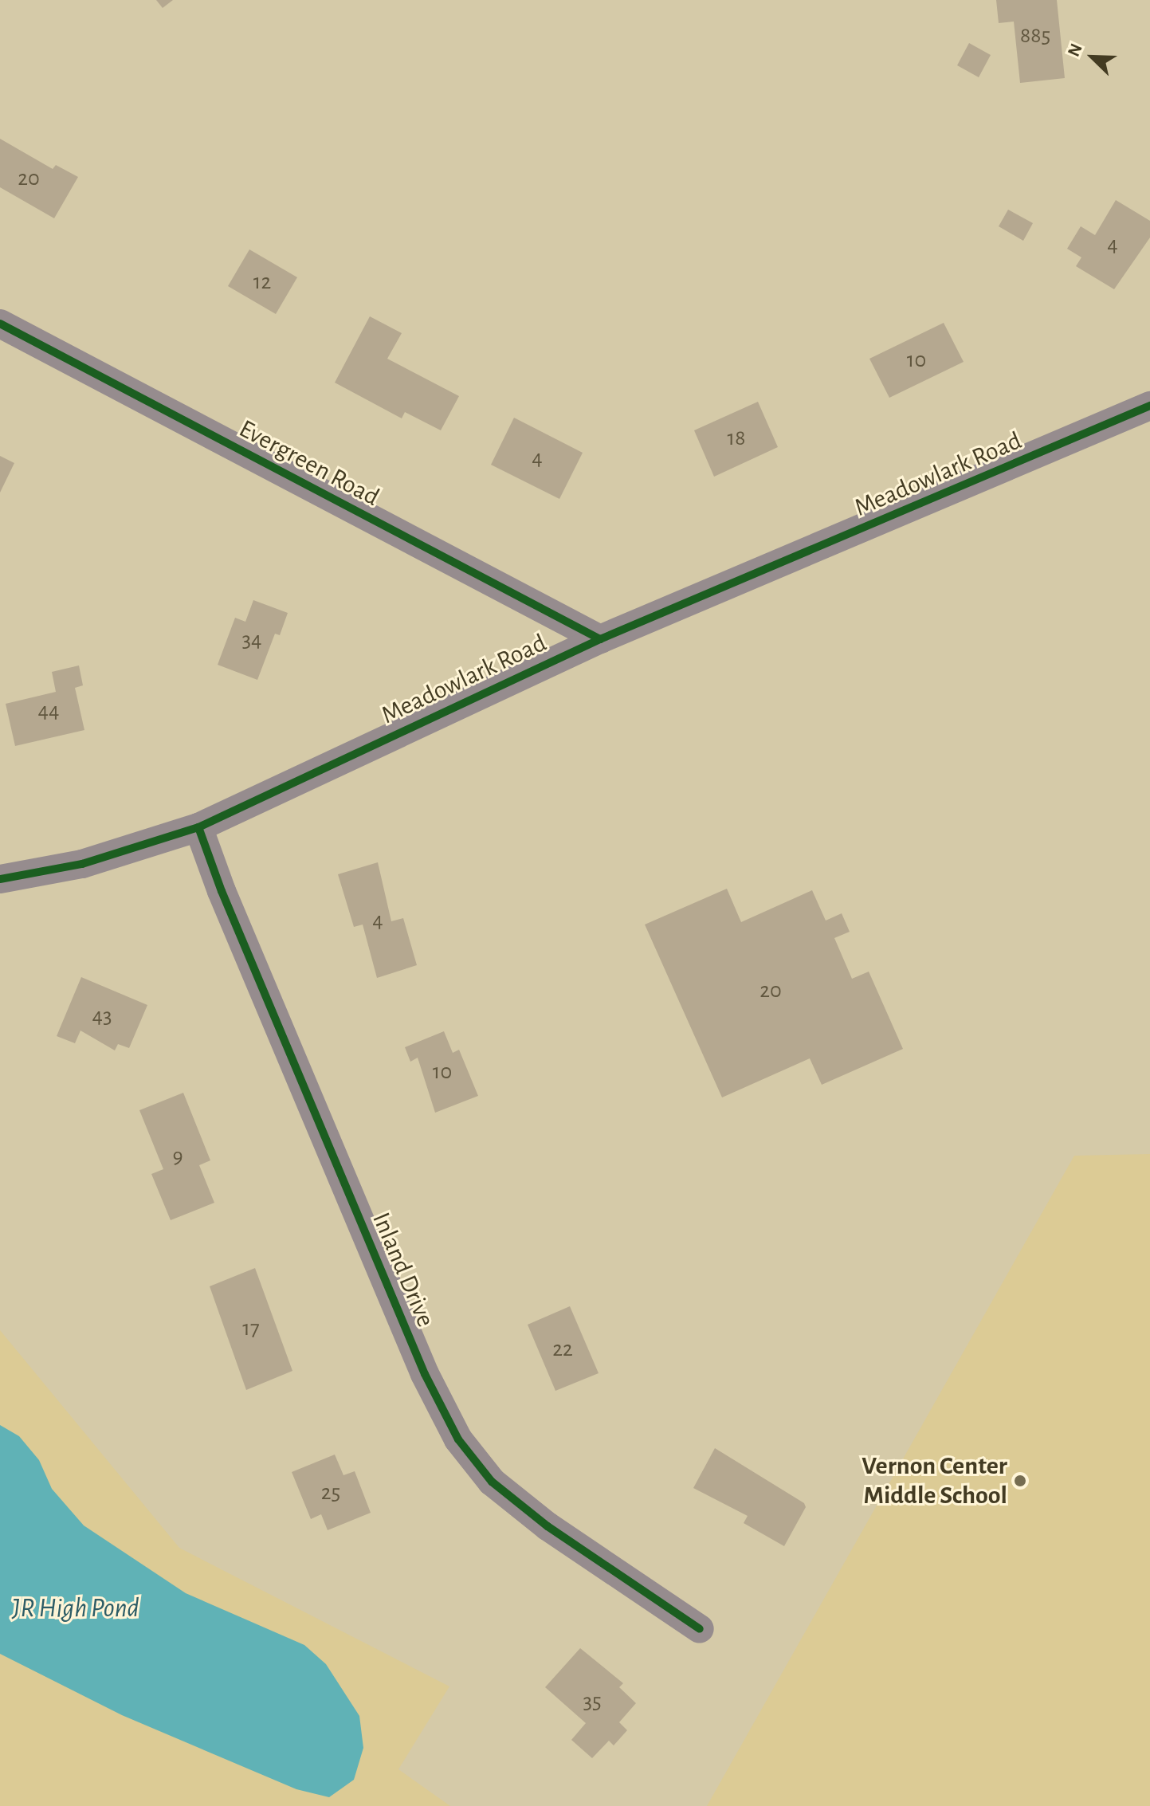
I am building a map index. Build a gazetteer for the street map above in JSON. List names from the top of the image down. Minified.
{"streets":{"street":["Evergreen Road","Meadowlark Road","Inland Drive"]},"crossings":[["Evergreen Road","Meadowlark Road"],["Meadowlark Road","Inland Drive"]],"water":["JR High Pond"],"places":["Vernon Center Middle School"],"house_numbers":["885","20","4","12","10","18","4","34","44","4","20","43","10","9","17","22","25","35"],"north":"top left"}
